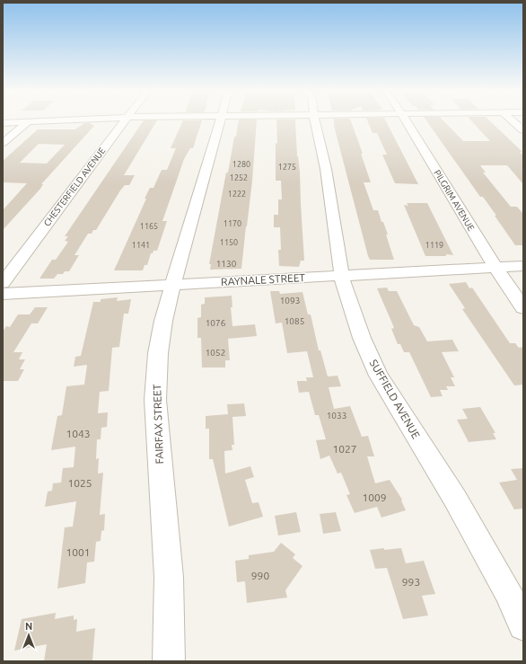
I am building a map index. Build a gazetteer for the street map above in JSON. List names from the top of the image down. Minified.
{"streets":{"street":["CHESTERFIELD AVENUE","PILGRIM AVENUE","RAYNALE STREET","SUFFIELD AVENUE","FAIRFAX STREET"]},"crossings":[["PILGRIM AVENUE","RAYNALE STREET"],["RAYNALE STREET","SUFFIELD AVENUE"],["RAYNALE STREET","FAIRFAX STREET"]],"house_numbers":["1280","1275","1252","1222","1170","1165","1150","1141","1119","1130","1093","1085","1076","1052","1033","1043","1027","1025","1009","1001","990","993"],"north":"top"}
